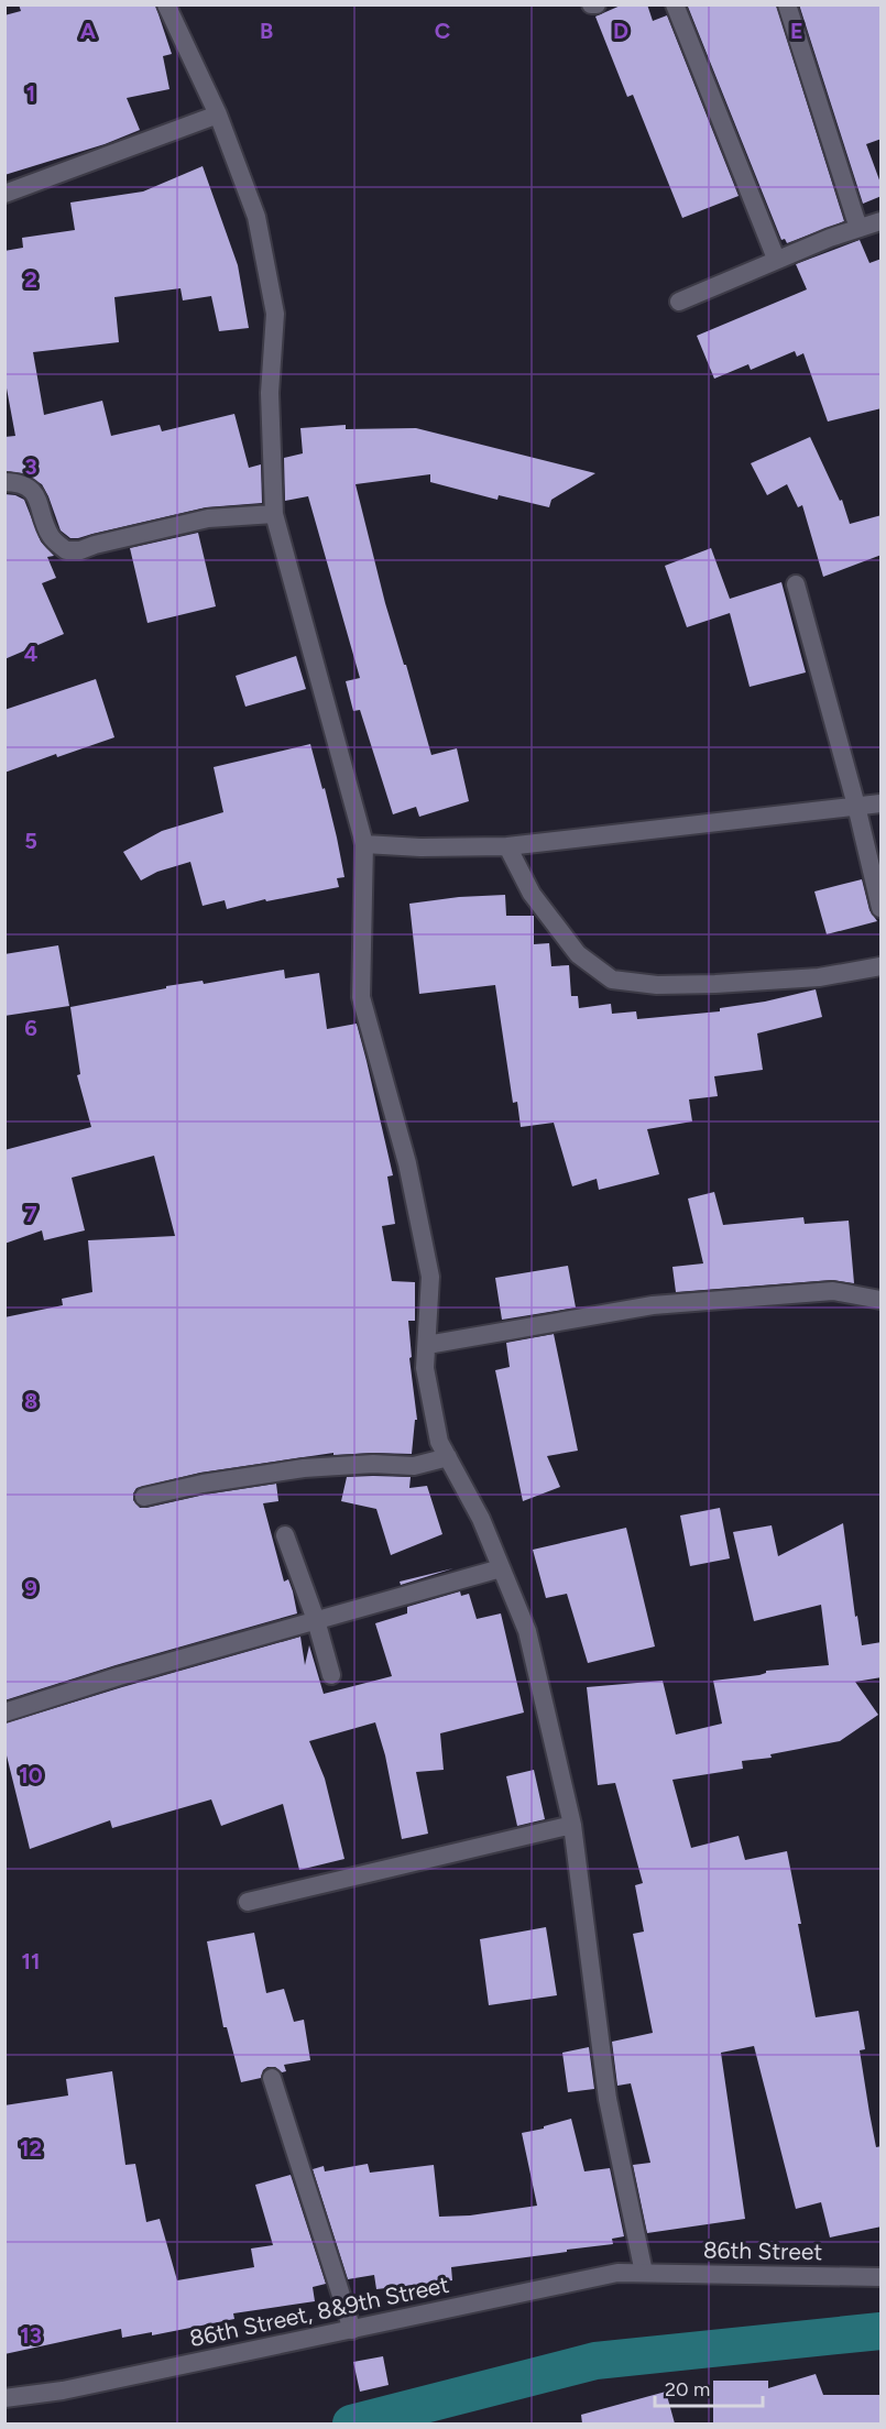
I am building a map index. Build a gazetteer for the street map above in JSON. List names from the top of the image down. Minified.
{"streets":{"street":["86th Street","86th Street, 8&9th Street"]},"crossings":[["86th Street","86th Street, 8&9th Street"]],"scale_bar":"20 m","grid":{"columns":["A","B","C","D","E"],"rows":["1","2","3","4","5","6","7","8","9","10","11","12","13"]}}
